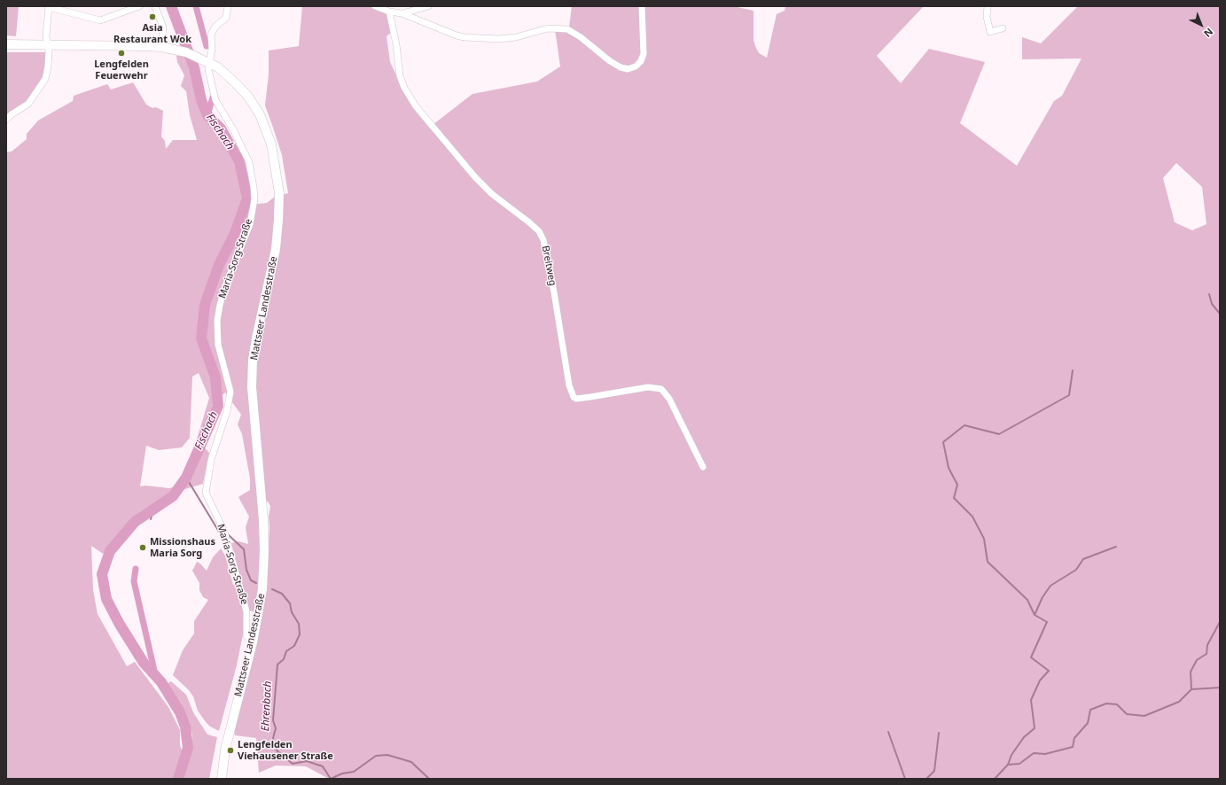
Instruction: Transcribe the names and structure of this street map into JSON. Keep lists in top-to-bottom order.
{
  "streets": {
    "main road": ["Mattseer Landesstraße"],
    "street": ["Maria-Sorg-Straße", "Breitweg"]
  },
  "crossings": [
    ["Maria-Sorg-Straße", "Mattseer Landesstraße"]
  ],
  "water": ["Fischach", "Ehrenbach"],
  "places": [
    "Asia Restaurant Wok",
    "Lengfelden Feuerwehr",
    "Missionshaus Maria Sorg",
    "Lengfelden Viehausener Straße"
  ],
  "north": "bottom right"
}
